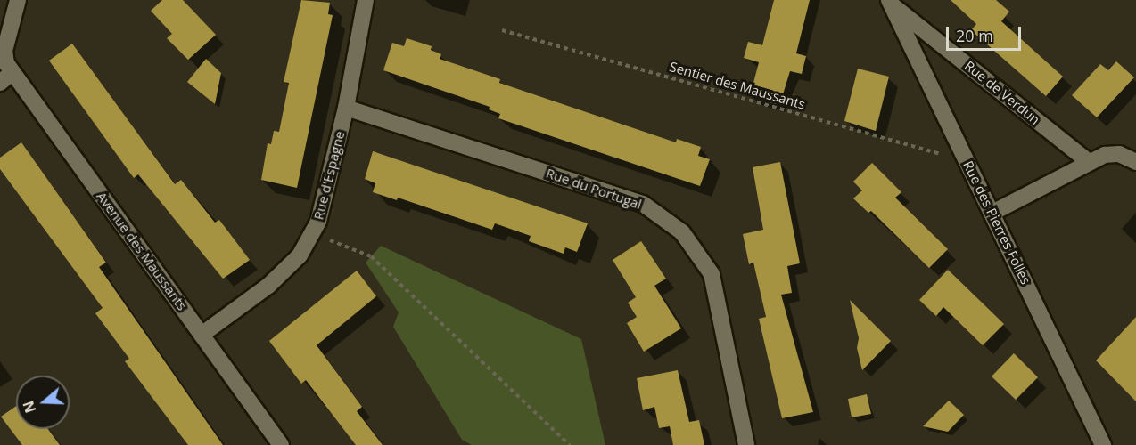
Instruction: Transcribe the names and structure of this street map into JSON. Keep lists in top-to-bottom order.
{
  "streets": {
    "street": [
      "Rue de Verdun",
      "Rue d'Espagne",
      "Rue du Portugal",
      "Rue des Pierres Folles",
      "Avenue des Maussants"
    ],
    "path": ["Sentier des Maussants"]
  },
  "crossings": [
    ["Sentier des Maussants", "Rue des Pierres Folles"],
    ["Rue de Verdun", "Rue des Pierres Folles"],
    ["Rue d'Espagne", "Rue du Portugal"],
    ["Rue d'Espagne", "Avenue des Maussants"]
  ],
  "scale_bar": "20 m",
  "north": "left"
}
